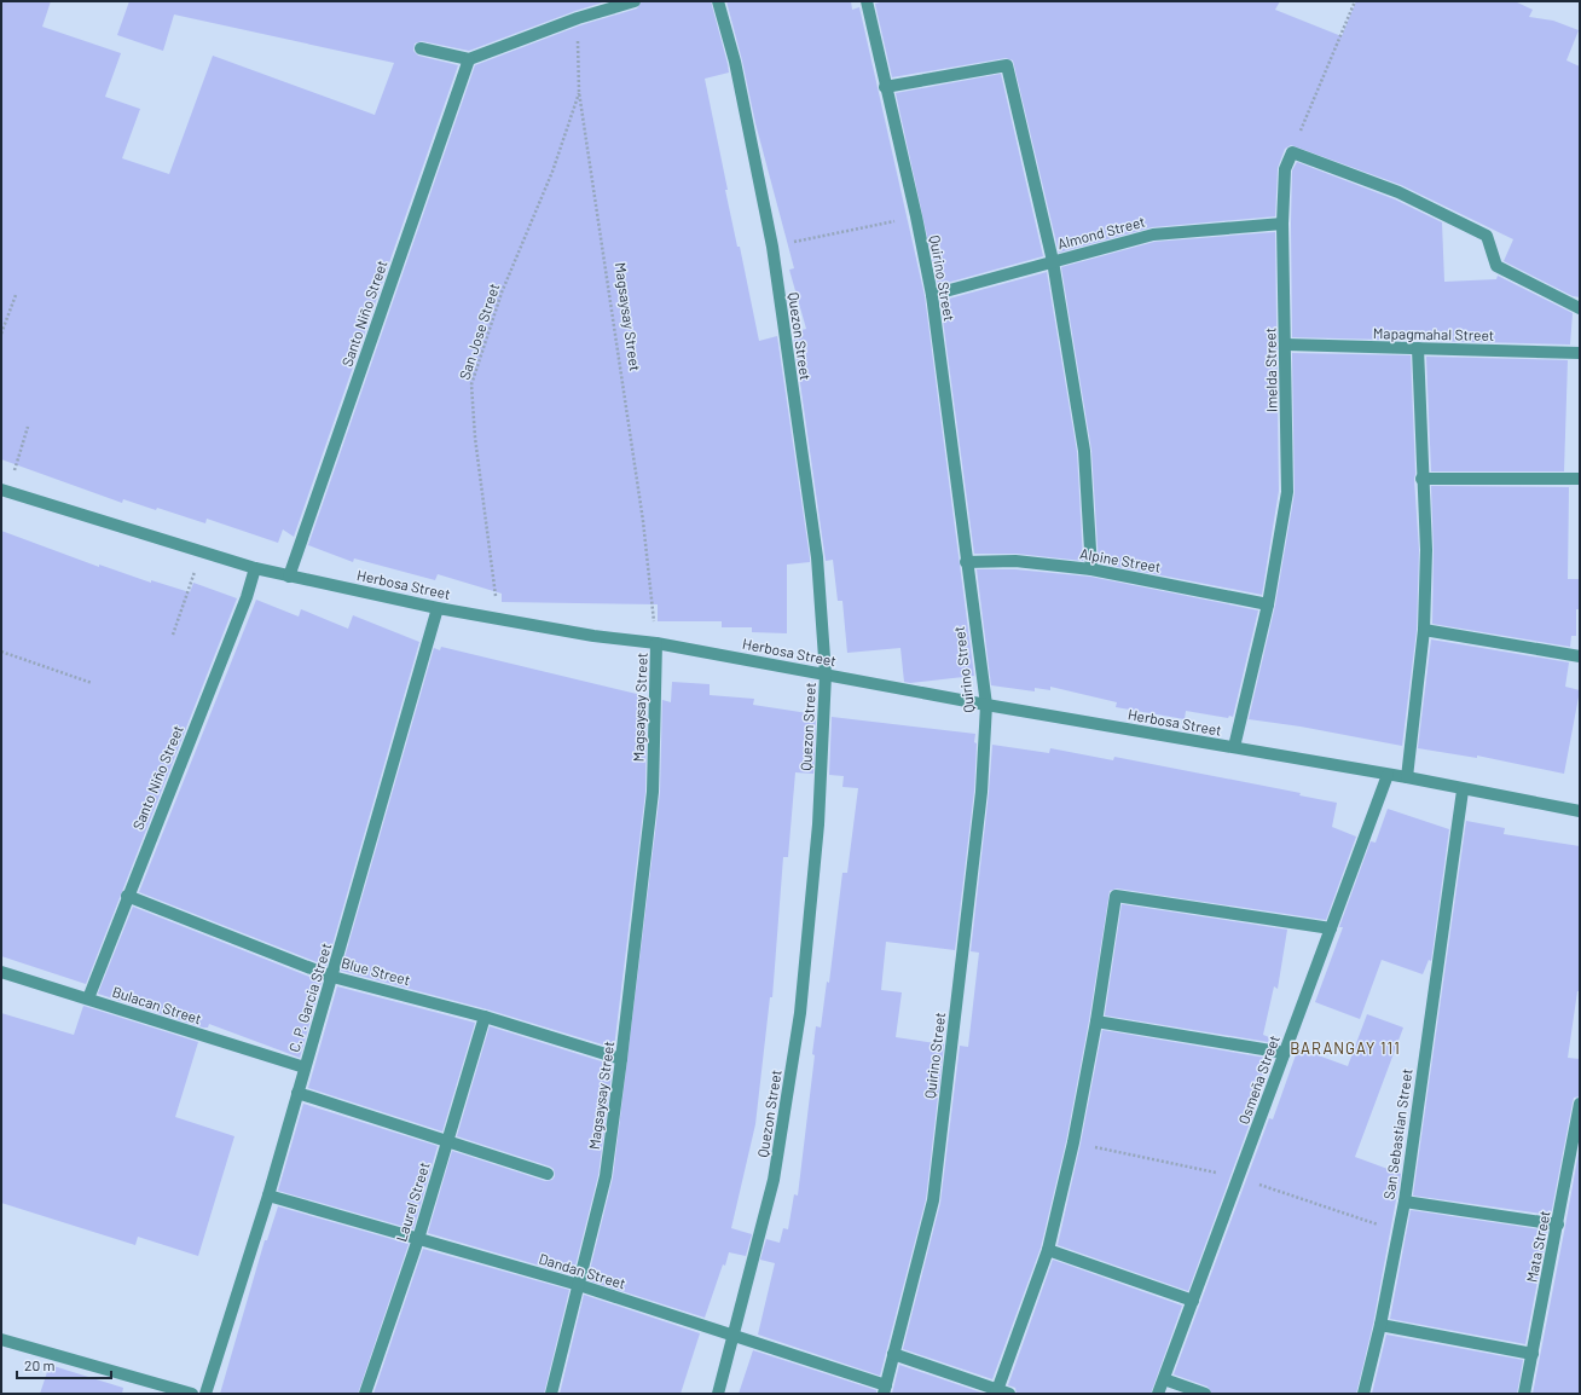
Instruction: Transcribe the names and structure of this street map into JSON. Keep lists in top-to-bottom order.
{
  "streets": {
    "street": [
      "Almond Street",
      "Quirino Street",
      "Santo Niño Street",
      "Magsaysay Street",
      "Mapagmahal Street",
      "Quezon Street",
      "Imelda Street",
      "Alpine Street",
      "Herbosa Street",
      "Blue Street",
      "C. P. Garcia Street",
      "Bulacan Street",
      "Osmeña Street",
      "San Sebastian Street",
      "Laurel Street",
      "Mata Street",
      "Dandan Street"
    ],
    "path": ["San Jose Street"]
  },
  "crossings": [
    ["Almond Street", "Quirino Street"],
    ["Almond Street", "Imelda Street"],
    ["Quirino Street", "Alpine Street"],
    ["Quirino Street", "Herbosa Street"],
    ["Quirino Street", "Dandan Street"],
    ["Santo Niño Street", "Herbosa Street"],
    ["Santo Niño Street", "Blue Street"],
    ["Santo Niño Street", "Bulacan Street"],
    ["Magsaysay Street", "San Jose Street"],
    ["Magsaysay Street", "Herbosa Street"],
    ["Magsaysay Street", "Blue Street"],
    ["Magsaysay Street", "Dandan Street"],
    ["San Jose Street", "Herbosa Street"],
    ["Mapagmahal Street", "Imelda Street"],
    ["Quezon Street", "Herbosa Street"],
    ["Quezon Street", "Dandan Street"],
    ["Imelda Street", "Alpine Street"],
    ["Imelda Street", "Herbosa Street"],
    ["Herbosa Street", "C. P. Garcia Street"],
    ["Herbosa Street", "Osmeña Street"],
    ["Herbosa Street", "San Sebastian Street"],
    ["Blue Street", "C. P. Garcia Street"],
    ["Blue Street", "Laurel Street"],
    ["C. P. Garcia Street", "Bulacan Street"],
    ["C. P. Garcia Street", "Dandan Street"],
    ["Laurel Street", "Dandan Street"]
  ],
  "districts": ["BARANGAY 111"],
  "scale_bar": "20 m"
}
